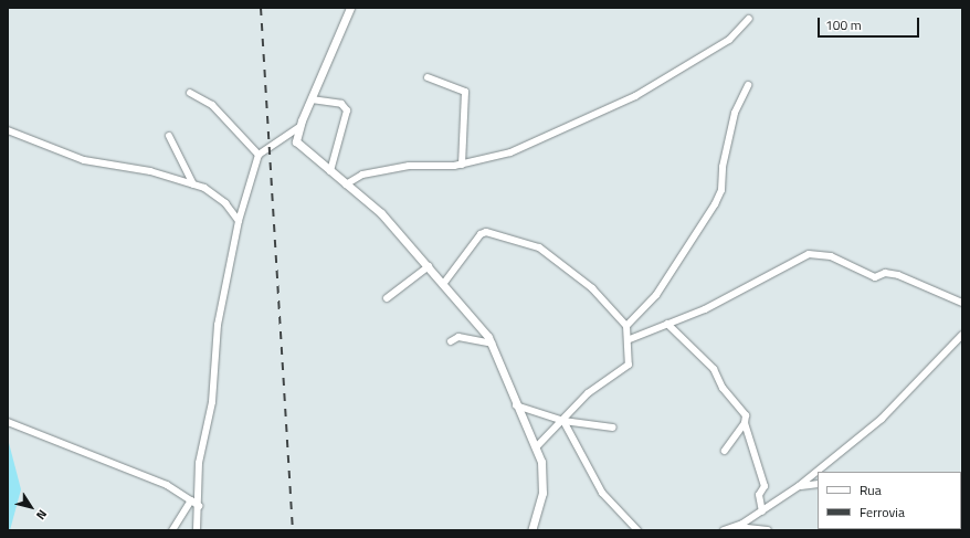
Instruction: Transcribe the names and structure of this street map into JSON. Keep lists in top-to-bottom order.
{
  "legend": ["Rua", "Ferrovia"],
  "scale_bar": "100 m",
  "north": "bottom right"
}
